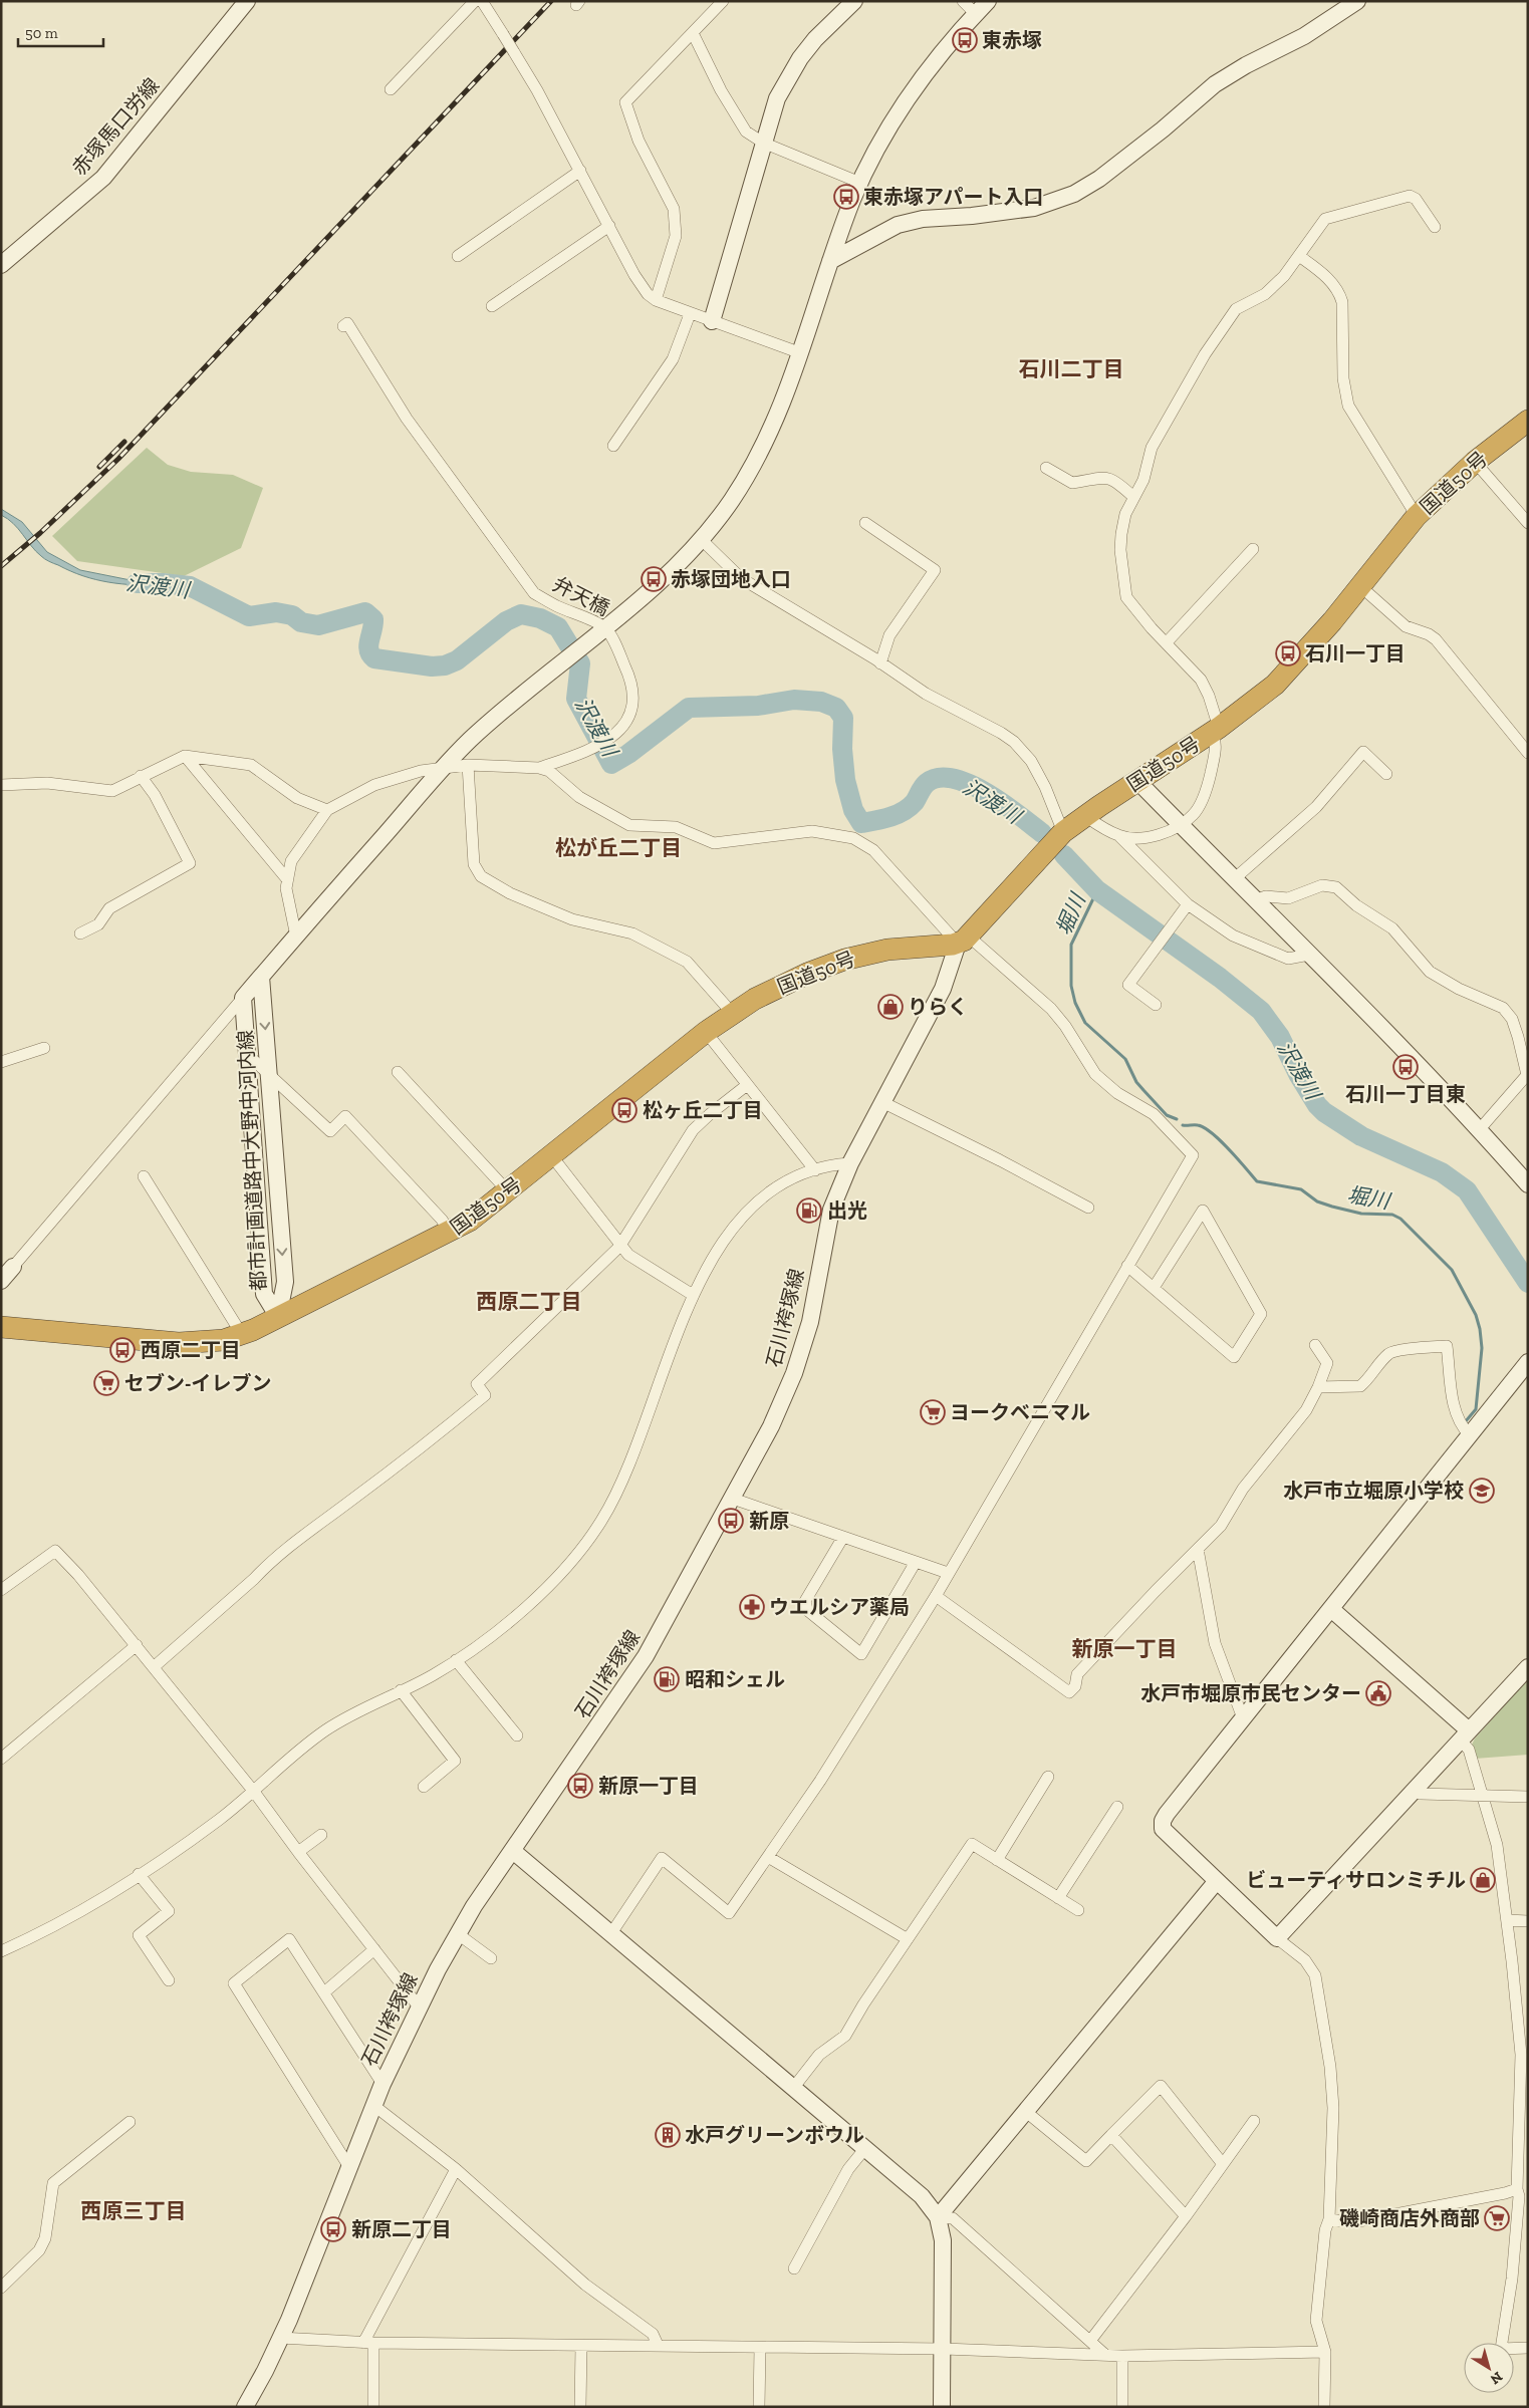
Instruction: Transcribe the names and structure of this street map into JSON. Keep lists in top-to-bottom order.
{
  "streets": {
    "highway": ["国道50号"],
    "street": [
      "赤塚馬口労線",
      "弁天橋",
      "都市計画道路中大野中河内線",
      "石川袴塚線"
    ]
  },
  "crossings": [
    ["国道50号", "都市計画道路中大野中河内線"],
    ["国道50号", "石川袴塚線"]
  ],
  "districts": [
    "石川二丁目",
    "松が丘二丁目",
    "西原二丁目",
    "新原一丁目",
    "西原三丁目"
  ],
  "water": ["沢渡川", "堀川"],
  "places": {
    "bus stop": [
      "東赤塚",
      "東赤塚アパート入口",
      "赤塚団地入口",
      "石川一丁目",
      "石川一丁目東",
      "松ヶ丘二丁目",
      "西原二丁目",
      "新原",
      "新原一丁目",
      "新原二丁目"
    ],
    "shop": ["りらく", "ビューティサロンミチル"],
    "fuel station": ["出光", "昭和シェル"],
    "supermarket": ["セブン-イレブン", "ヨークベニマル", "磯崎商店外商部"],
    "school or university": ["水戸市立堀原小学校"],
    "pharmacy": ["ウエルシア薬局"],
    "public building": ["水戸市堀原市民センター"],
    "building": ["水戸グリーンボウル"]
  },
  "scale_bar": "50 m",
  "north": "bottom right"
}
